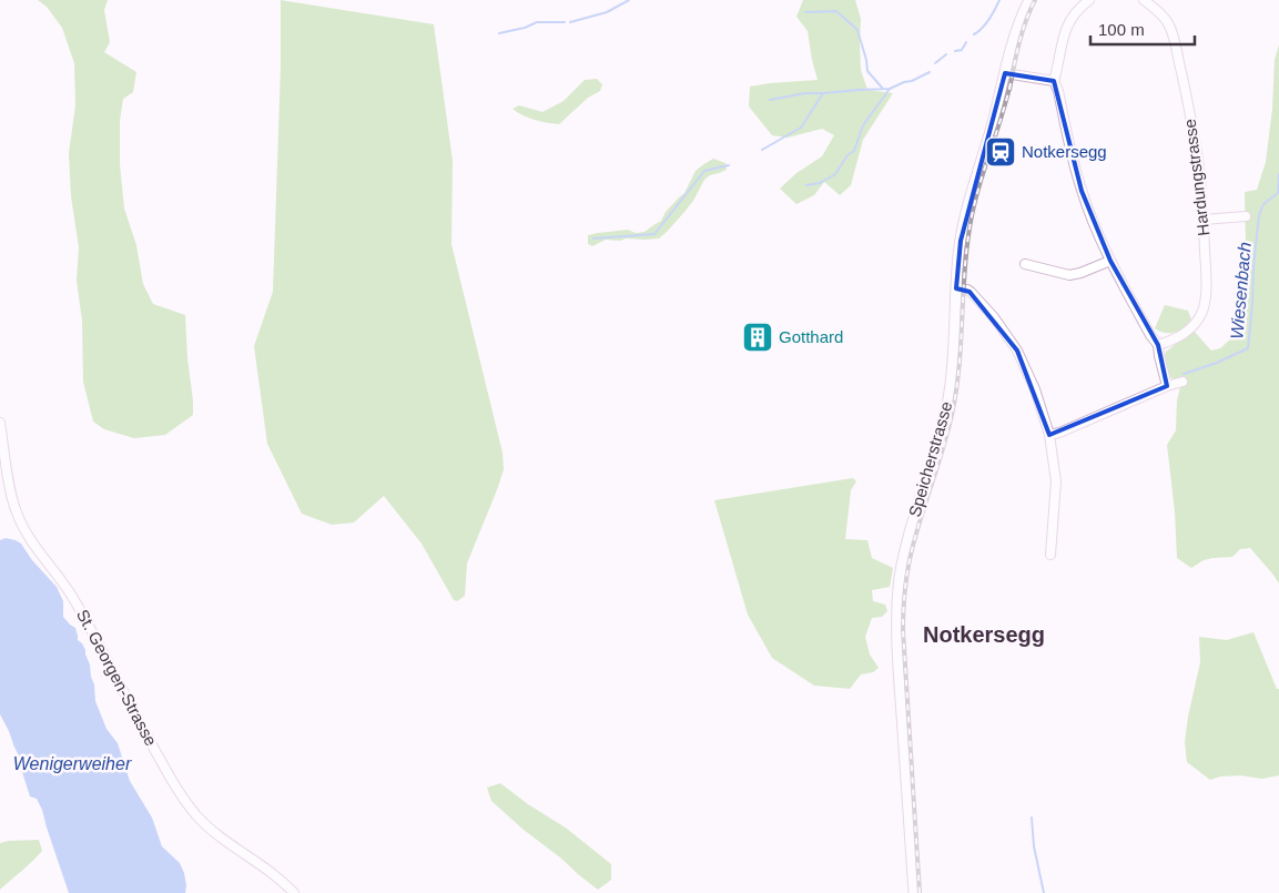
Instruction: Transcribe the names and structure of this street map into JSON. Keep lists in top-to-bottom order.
{
  "streets": {
    "main road": ["Speicherstrasse"],
    "street": ["Hardungstrasse", "St. Georgen-Strasse"]
  },
  "districts": ["Notkersegg"],
  "water": ["Wiesenbach", "Wenigerweiher"],
  "places": {
    "station": ["Notkersegg"],
    "building": ["Gotthard"]
  },
  "scale_bar": "100 m"
}
